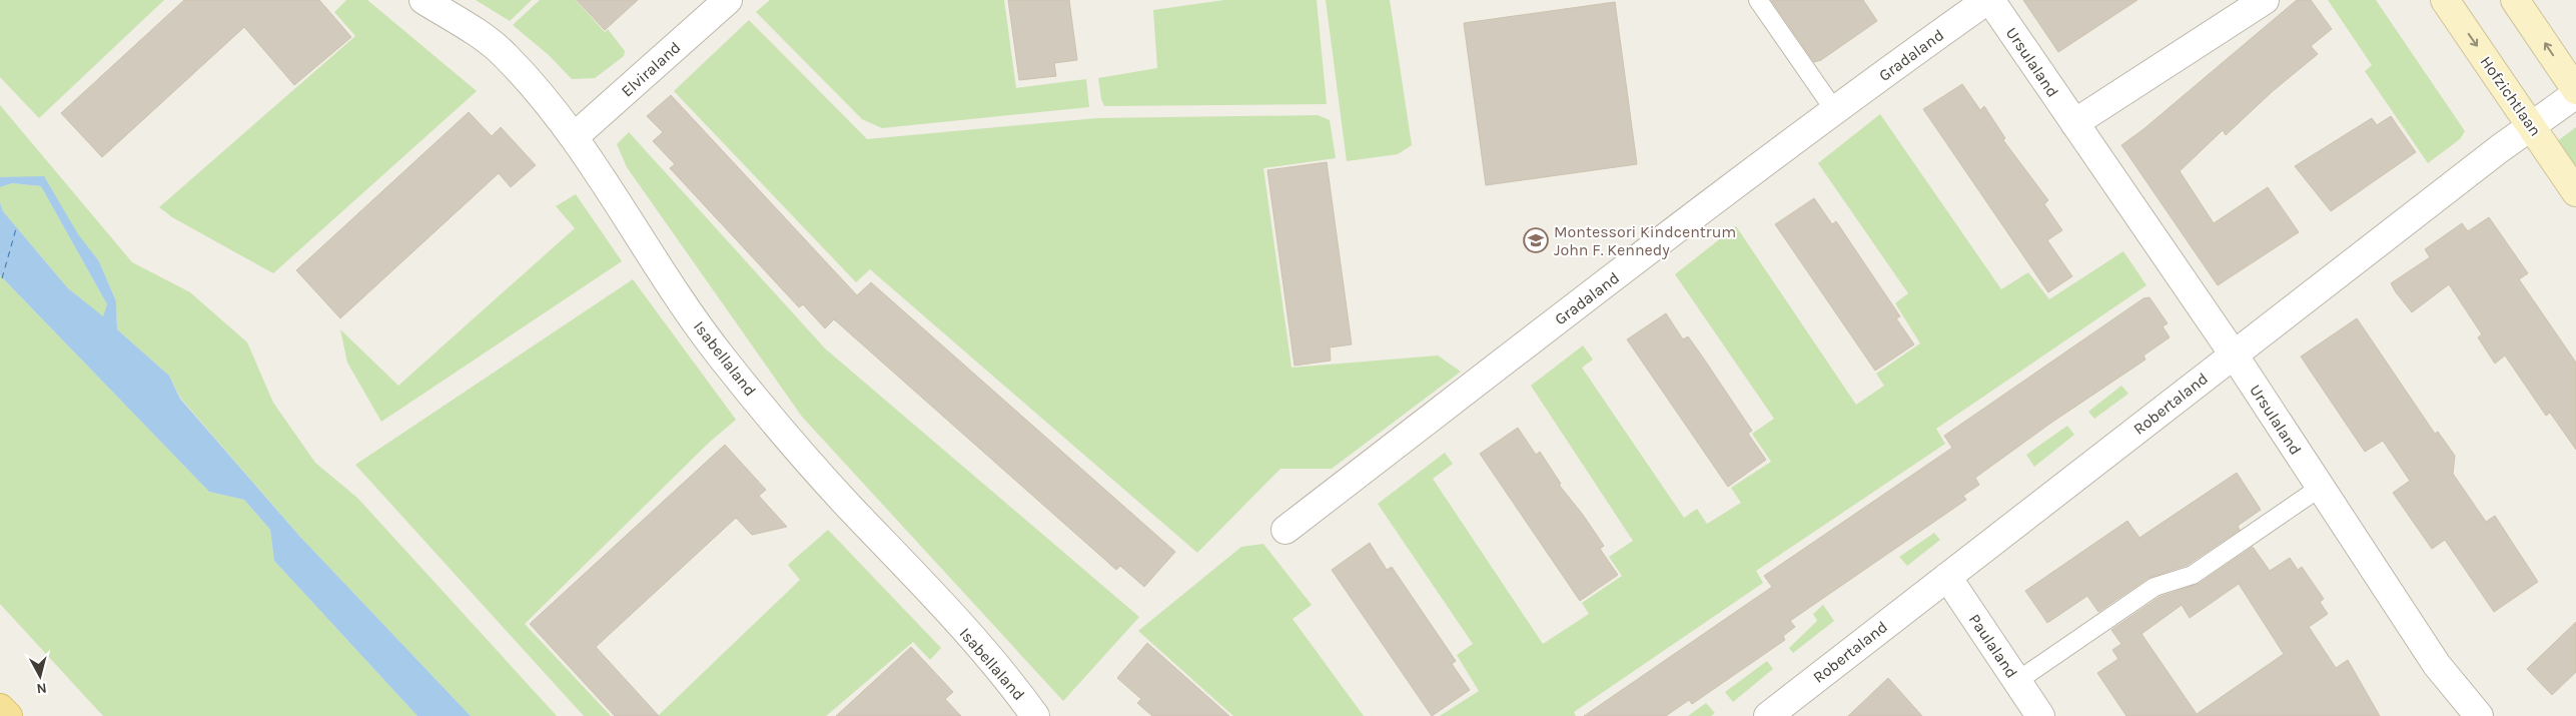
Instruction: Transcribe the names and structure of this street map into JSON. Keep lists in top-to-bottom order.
{
  "streets": {
    "main road": ["Hofzichtlaan"],
    "street": [
      "Gradaland",
      "Ursulaland",
      "Elviraland",
      "Isabellaland",
      "Robertaland",
      "Paulaland"
    ]
  },
  "crossings": [
    ["Gradaland", "Ursulaland"],
    ["Ursulaland", "Robertaland"],
    ["Elviraland", "Isabellaland"],
    ["Hofzichtlaan", "Robertaland"],
    ["Robertaland", "Paulaland"]
  ],
  "places": {
    "school or university": ["Montessori Kindcentrum John F. Kennedy"]
  },
  "north": "bottom"
}
